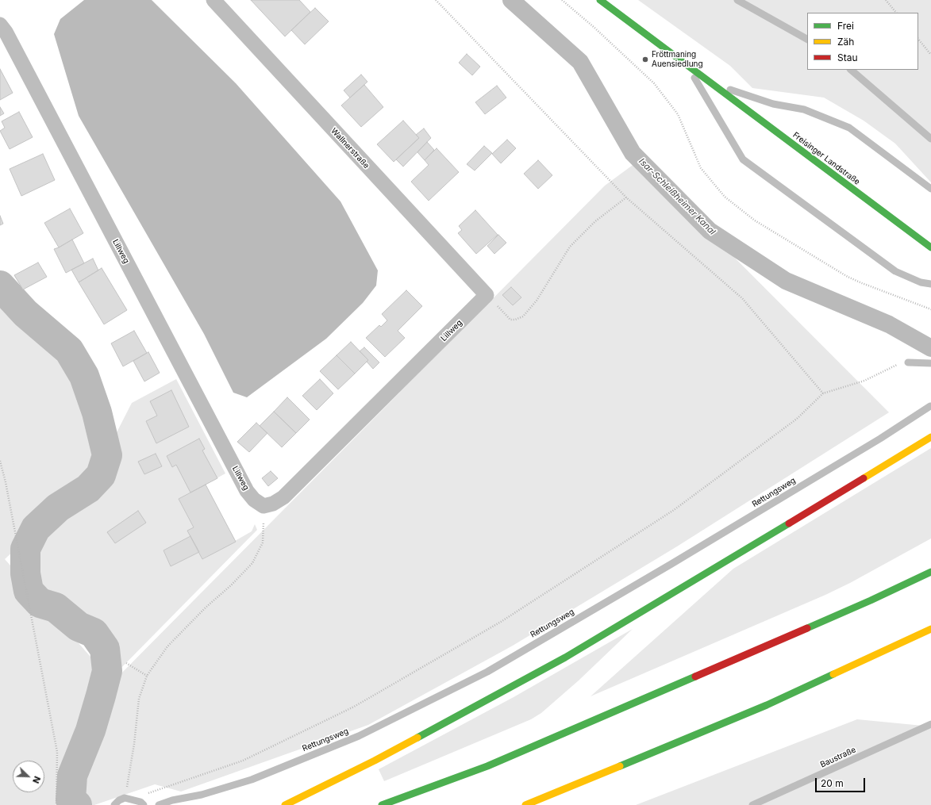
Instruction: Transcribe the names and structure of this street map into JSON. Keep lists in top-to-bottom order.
{
  "streets": {
    "main road": ["Freisinger Landstraße"],
    "street": ["Wallnerstraße", "Lillweg"],
    "lane": ["Rettungsweg", "Baustraße"]
  },
  "crossings": [
    ["Wallnerstraße", "Lillweg"]
  ],
  "water": ["Isar-Schleißheimer Kanal"],
  "places": ["Fröttmaning Auensiedlung"],
  "legend": ["Frei", "Zäh", "Stau"],
  "scale_bar": "20 m",
  "north": "bottom right"
}
